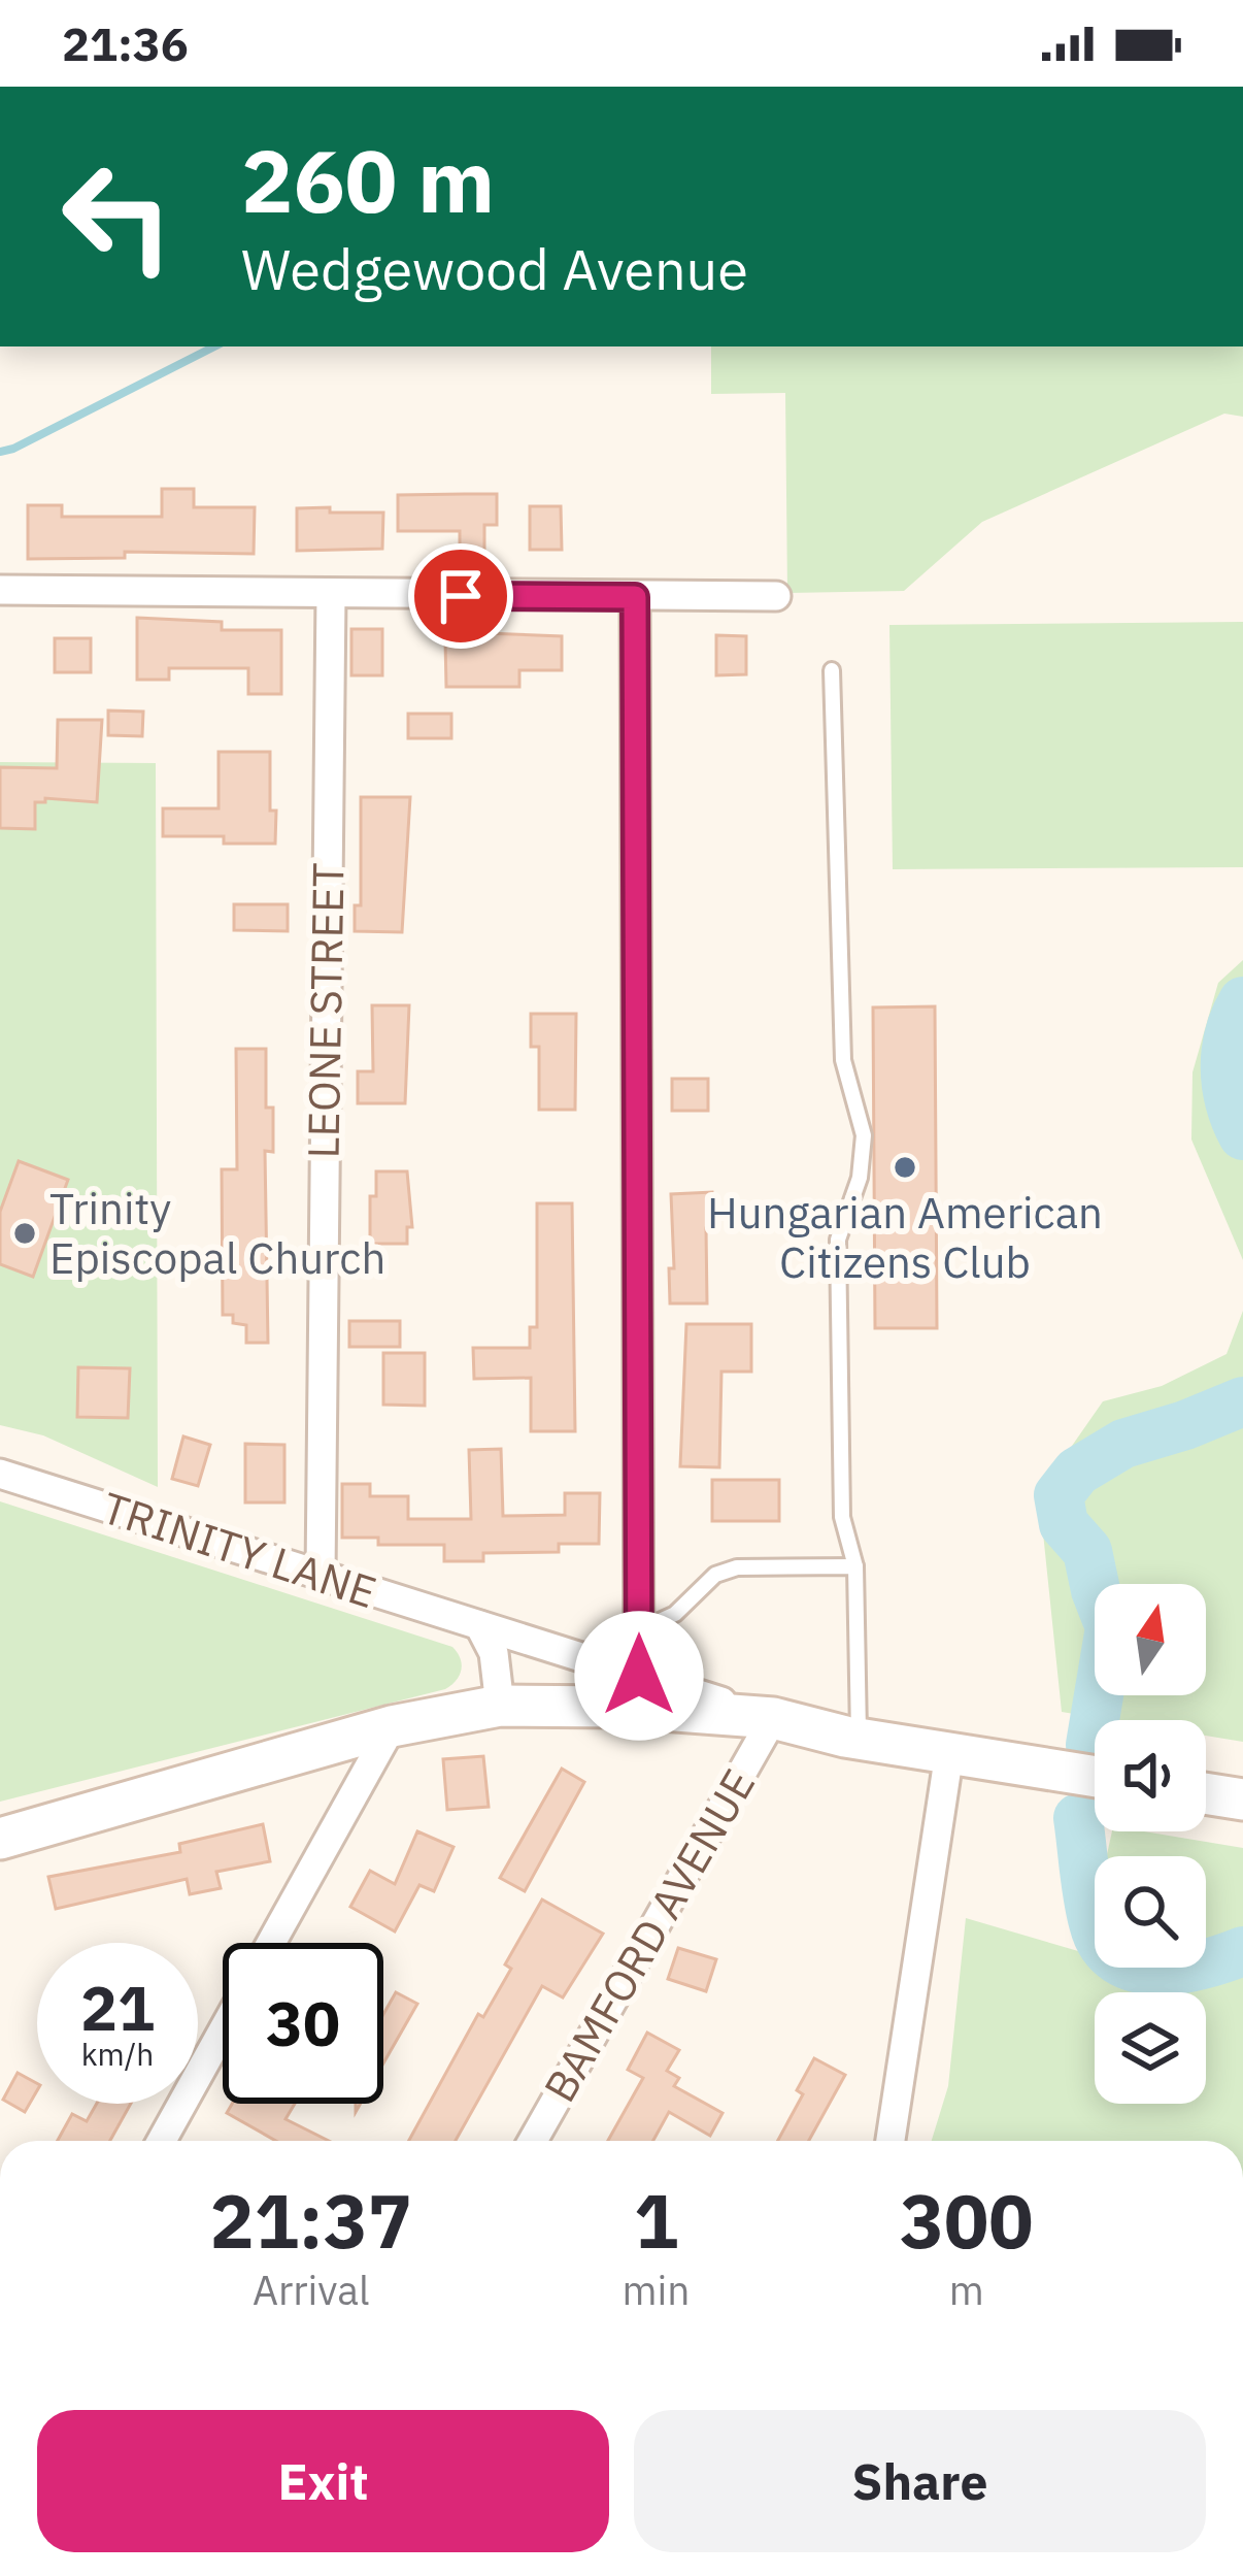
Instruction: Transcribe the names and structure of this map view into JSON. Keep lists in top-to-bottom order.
{
  "streets": {
    "street": ["LEONE STREET", "TRINITY LANE", "BAMFORD AVENUE"]
  },
  "crossings": [
    ["LEONE STREET", "TRINITY LANE"],
    ["TRINITY LANE", "BAMFORD AVENUE"]
  ],
  "places": ["Hungarian American Citizens Club", "Trinity Episcopal Church"],
  "north": "top",
  "page": {
    "status": "21:36",
    "turn": ["260 m", "Wedgewood Avenue"],
    "speed": "21 km/h",
    "limit": "30",
    "eta": [
      "21:37",
      "Arrival",
      "1",
      "min",
      "300",
      "m"
    ],
    "buttons": ["Exit", "Share"]
  }
}
